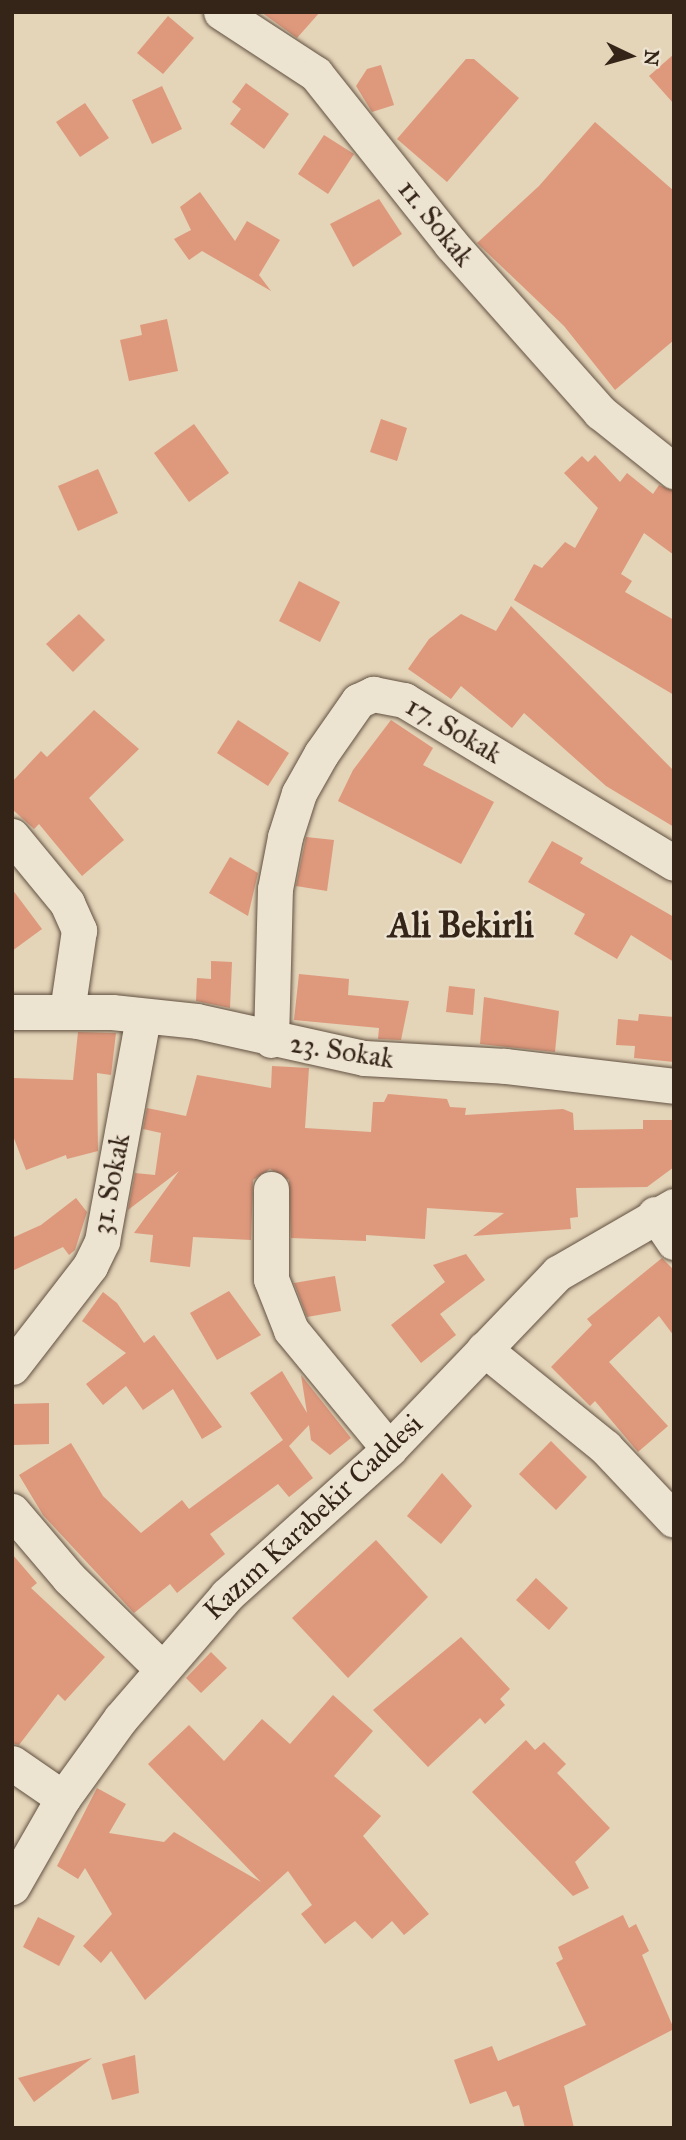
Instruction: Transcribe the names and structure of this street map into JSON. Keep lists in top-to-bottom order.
{
  "streets": {
    "street": [
      "11. Sokak",
      "17. Sokak",
      "23. Sokak",
      "31. Sokak",
      "Kazım Karabekir Caddesi"
    ]
  },
  "crossings": [
    ["17. Sokak", "23. Sokak"],
    ["23. Sokak", "31. Sokak"]
  ],
  "districts": ["Ali Bekirli"],
  "north": "right"
}
